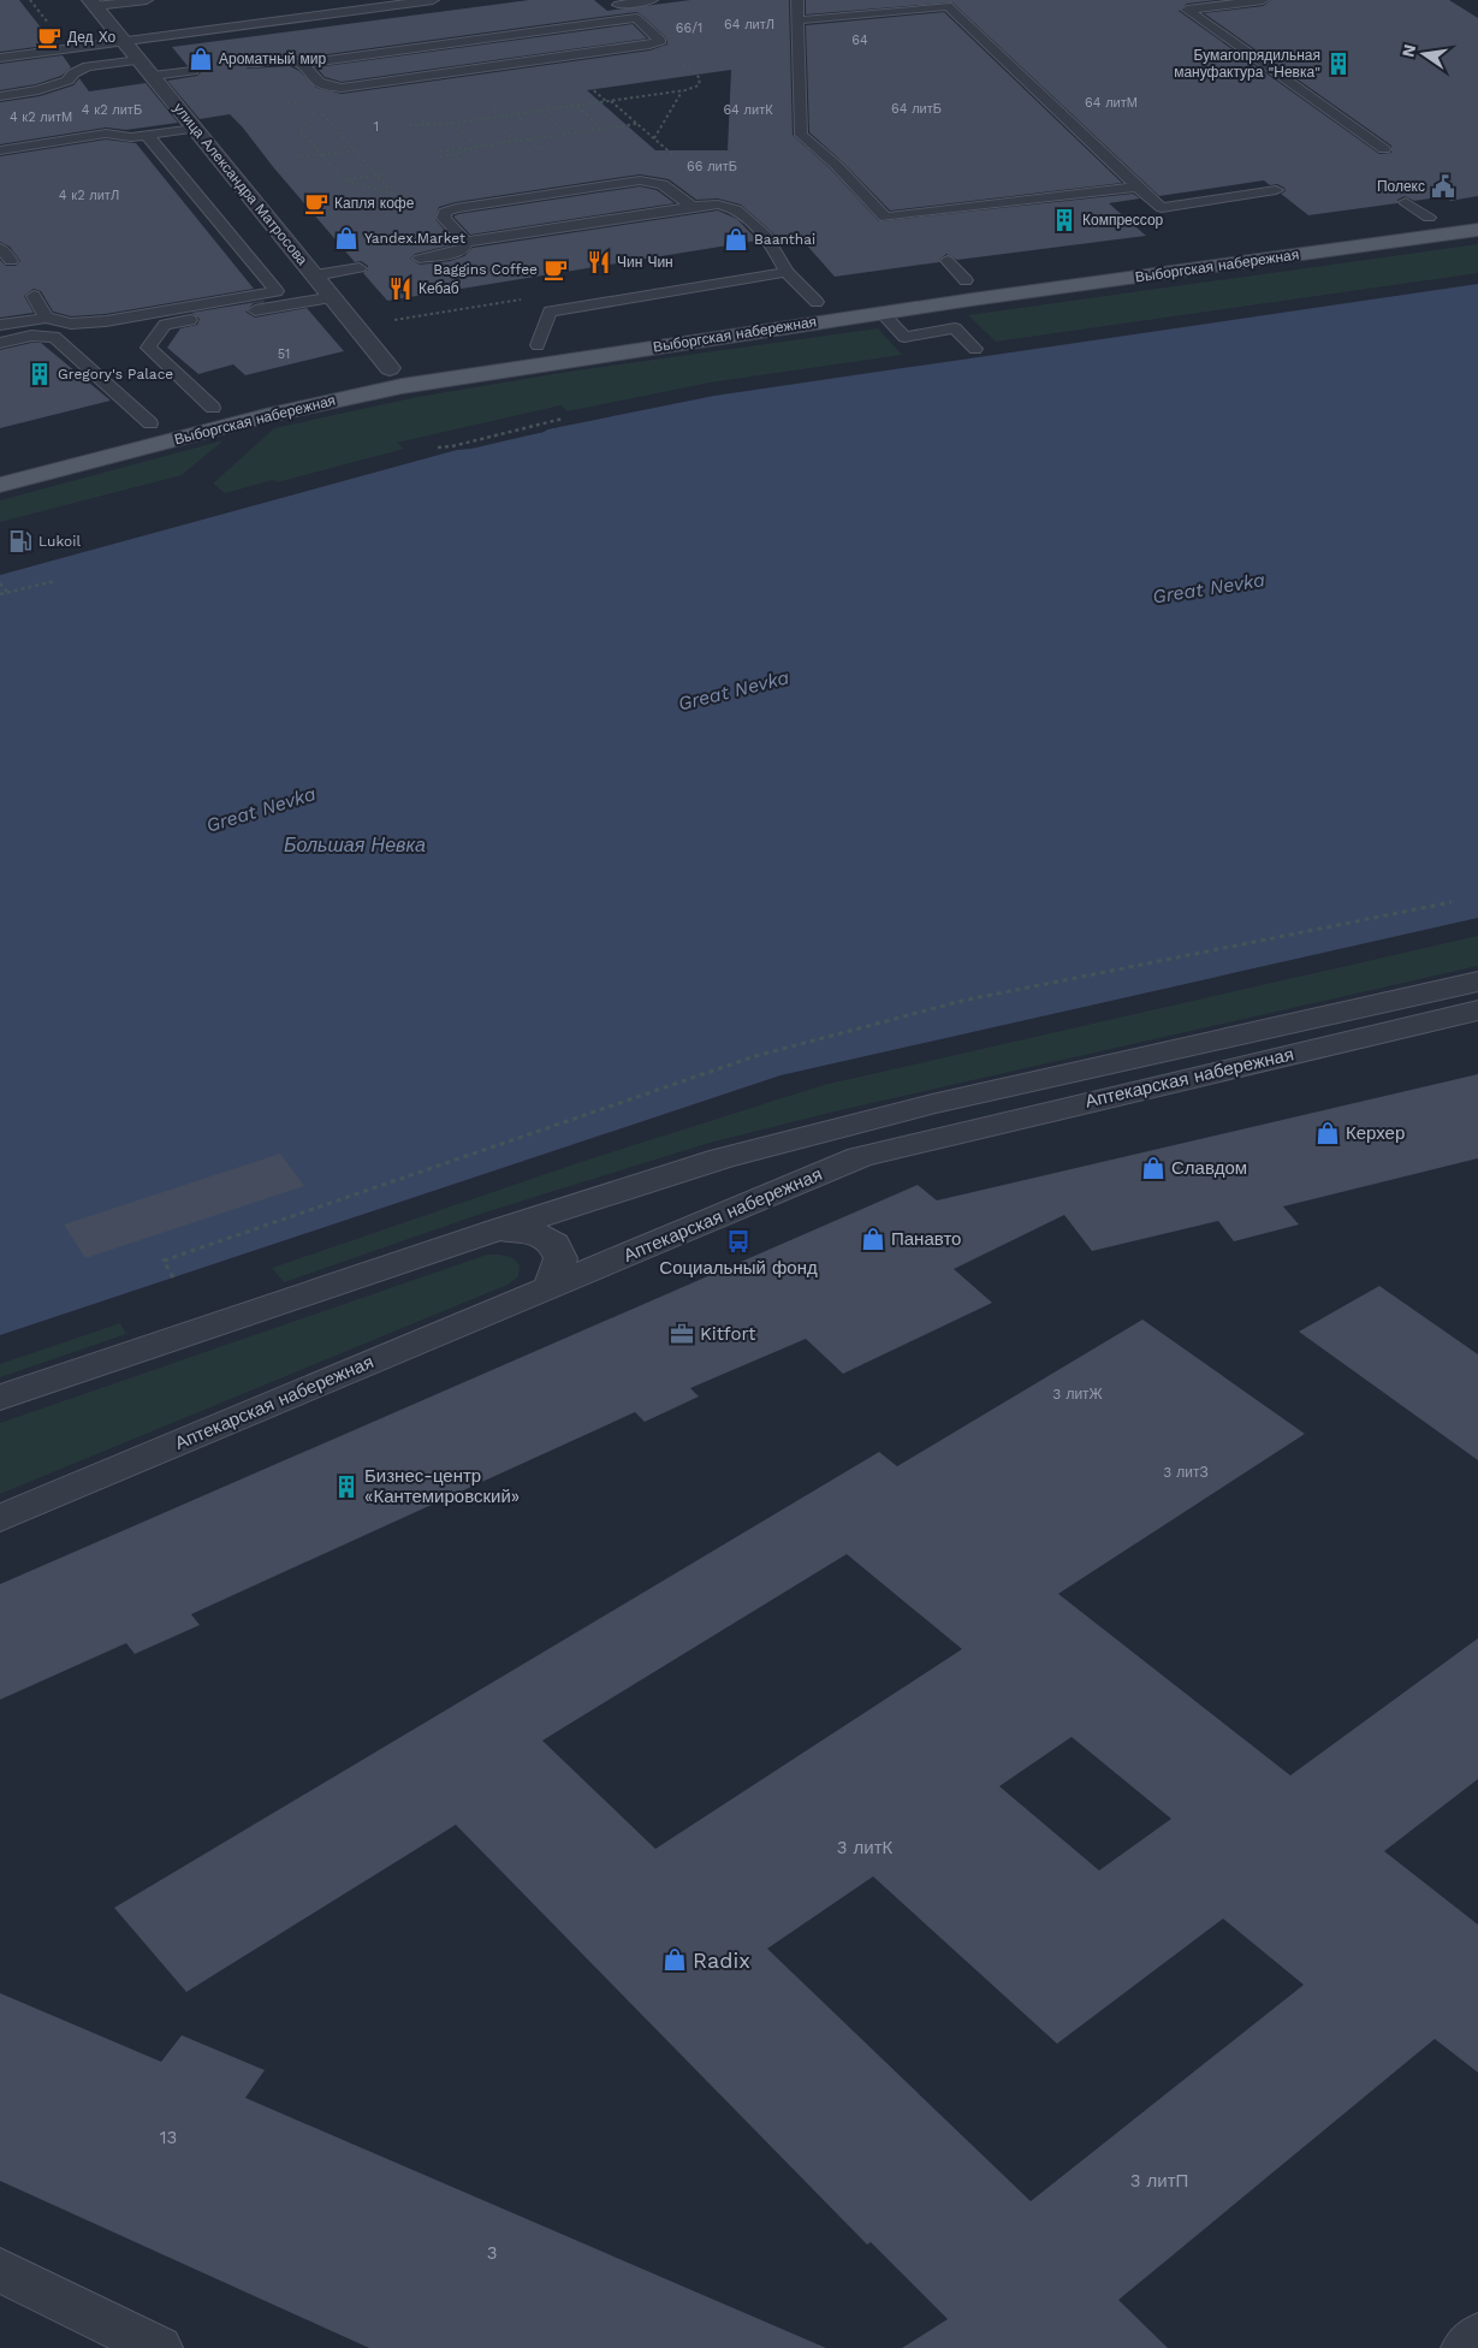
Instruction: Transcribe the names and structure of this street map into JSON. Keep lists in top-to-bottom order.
{
  "streets": {
    "main road": ["Выборгская набережная"],
    "street": ["улица Александра Матросова", "Аптекарская набережная"]
  },
  "crossings": [
    ["улица Александра Матросова", "Выборгская набережная"]
  ],
  "water": ["Great Nevka", "Большая Невка"],
  "places": {
    "cafe": ["Дед Хо", "Капля кофе", "Baggins Coffee"],
    "shop": [
      "Ароматный мир",
      "Yandex.Market",
      "Baanthai",
      "Керхер",
      "Славдом",
      "Панавто",
      "Radix"
    ],
    "building": [
      "Бумагопрядильная мануфактура \"Невка\"",
      "Компрессор",
      "Gregory's Palace",
      "Бизнес-центр «Кантемировский»"
    ],
    "public building": ["Полекс"],
    "restaurant": ["Чин Чин", "Кебаб"],
    "fuel station": ["Lukoil"],
    "bus stop": ["Социальный фонд"],
    "office": ["Kitfort"]
  },
  "house_numbers": [
    "64 литЛ",
    "66/1",
    "64",
    "64 литМ",
    "64 литБ",
    "4 к2 литБ",
    "64 литК",
    "4 к2 литМ",
    "1",
    "66 литБ",
    "4 к2 литЛ",
    "51",
    "3 литЖ",
    "3 литЗ",
    "3 литК",
    "13",
    "3 литП",
    "3"
  ],
  "north": "left"
}
